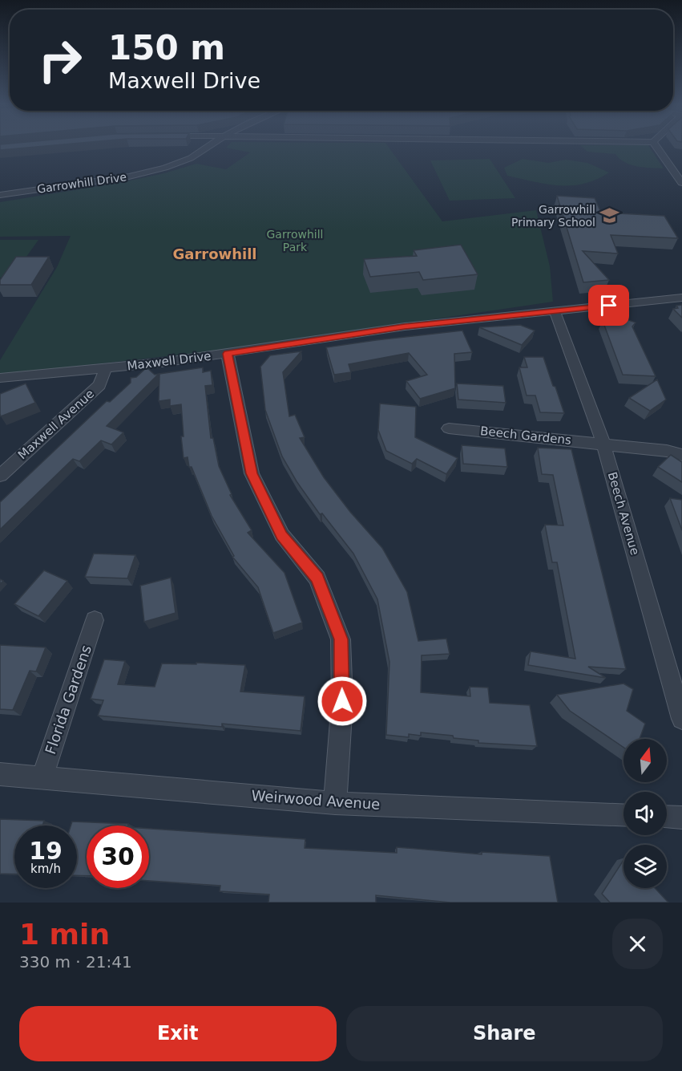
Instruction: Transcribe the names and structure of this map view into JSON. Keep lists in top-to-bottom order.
{
  "streets": {
    "street": [
      "Garrowhill Drive",
      "Maxwell Drive",
      "Maxwell Avenue",
      "Beech Gardens",
      "Beech Avenue",
      "Florida Gardens",
      "Weirwood Avenue"
    ]
  },
  "crossings": [
    ["Maxwell Drive", "Maxwell Avenue"],
    ["Maxwell Drive", "Beech Avenue"],
    ["Beech Gardens", "Beech Avenue"],
    ["Florida Gardens", "Weirwood Avenue"]
  ],
  "districts": ["Garrowhill"],
  "parks": ["Garrowhill Park"],
  "places": {
    "school or university": ["Garrowhill Primary School"]
  },
  "north": "top",
  "page": {
    "turn": ["150 m", "Maxwell Drive"],
    "speed": "19 km/h",
    "limit": "30",
    "heading": ["1 min", "330 m · 21:41"],
    "buttons": ["Exit", "Share"]
  }
}
